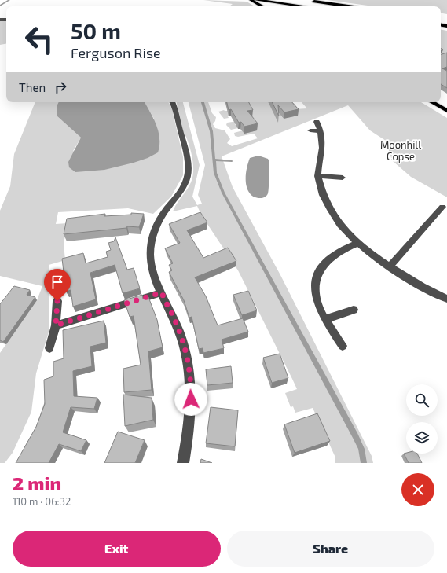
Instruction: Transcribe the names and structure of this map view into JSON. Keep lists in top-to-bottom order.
{
  "parks": ["Moonhill Copse"],
  "page": {
    "turn": ["50 m", "Ferguson Rise"],
    "then": "Then",
    "heading": ["2 min", "110 m · 06:32"],
    "buttons": ["Exit", "Share"]
  }
}
